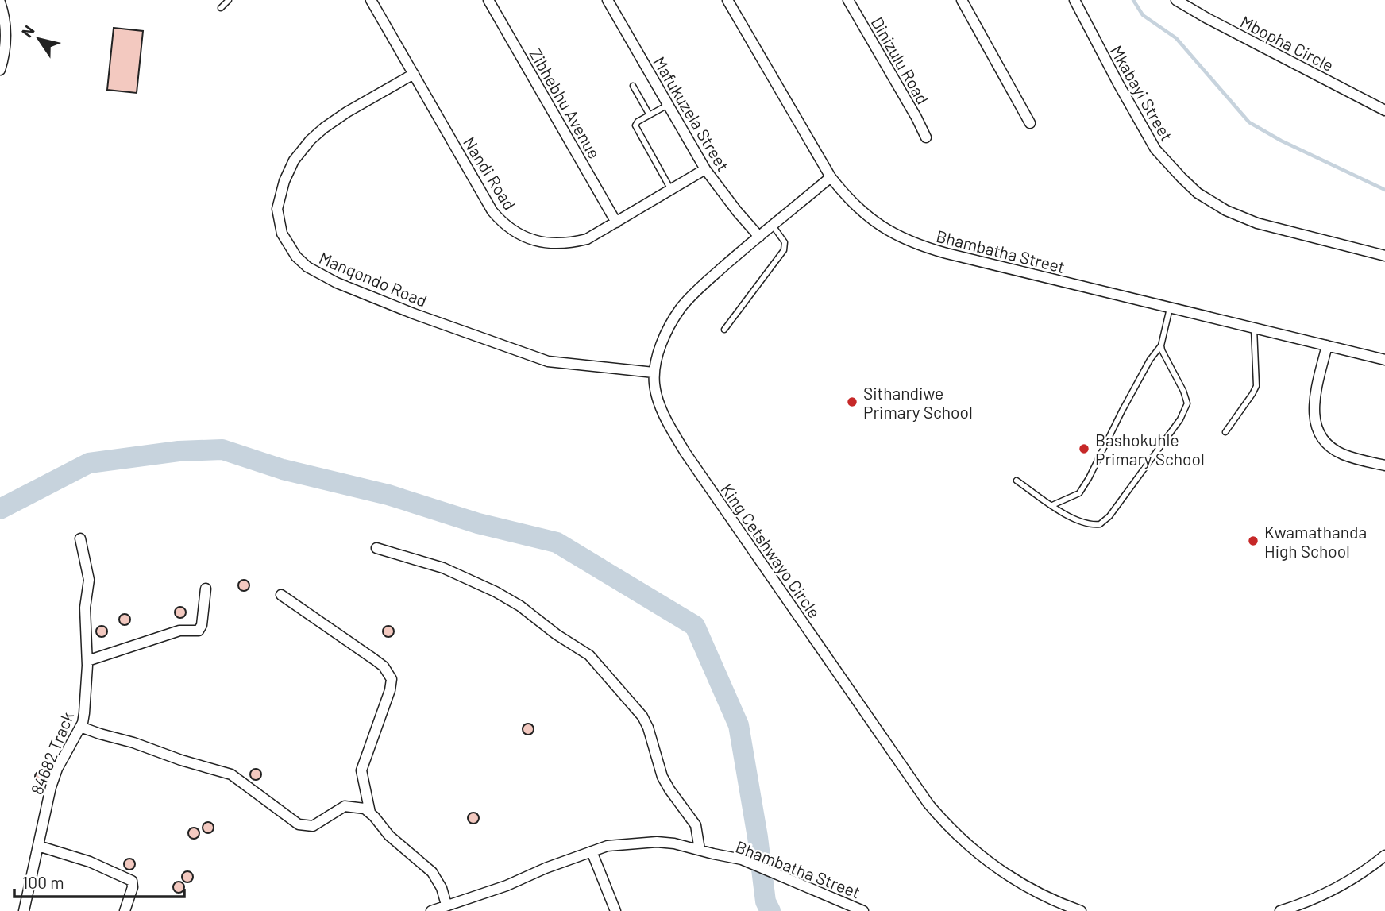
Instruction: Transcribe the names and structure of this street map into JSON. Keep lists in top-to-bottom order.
{
  "streets": {
    "street": [
      "Mbopha Circle",
      "Dinizulu Road",
      "Mkabayi Street",
      "Zibhebhu Avenue",
      "Mafukuzela Street",
      "Nandi Road",
      "Bhambatha Street",
      "Manqondo Road",
      "King Cetshwayo Circle",
      "84682 Track"
    ]
  },
  "crossings": [
    ["Zibhebhu Avenue", "Nandi Road"],
    ["Mafukuzela Street", "Nandi Road"],
    ["Mafukuzela Street", "King Cetshwayo Circle"],
    ["Nandi Road", "Manqondo Road"],
    ["Bhambatha Street", "King Cetshwayo Circle"],
    ["Manqondo Road", "King Cetshwayo Circle"]
  ],
  "places": ["Sithandiwe Primary School", "Bashokuhle Primary School", "Kwamathanda High School"],
  "scale_bar": "100 m",
  "north": "top left"
}
